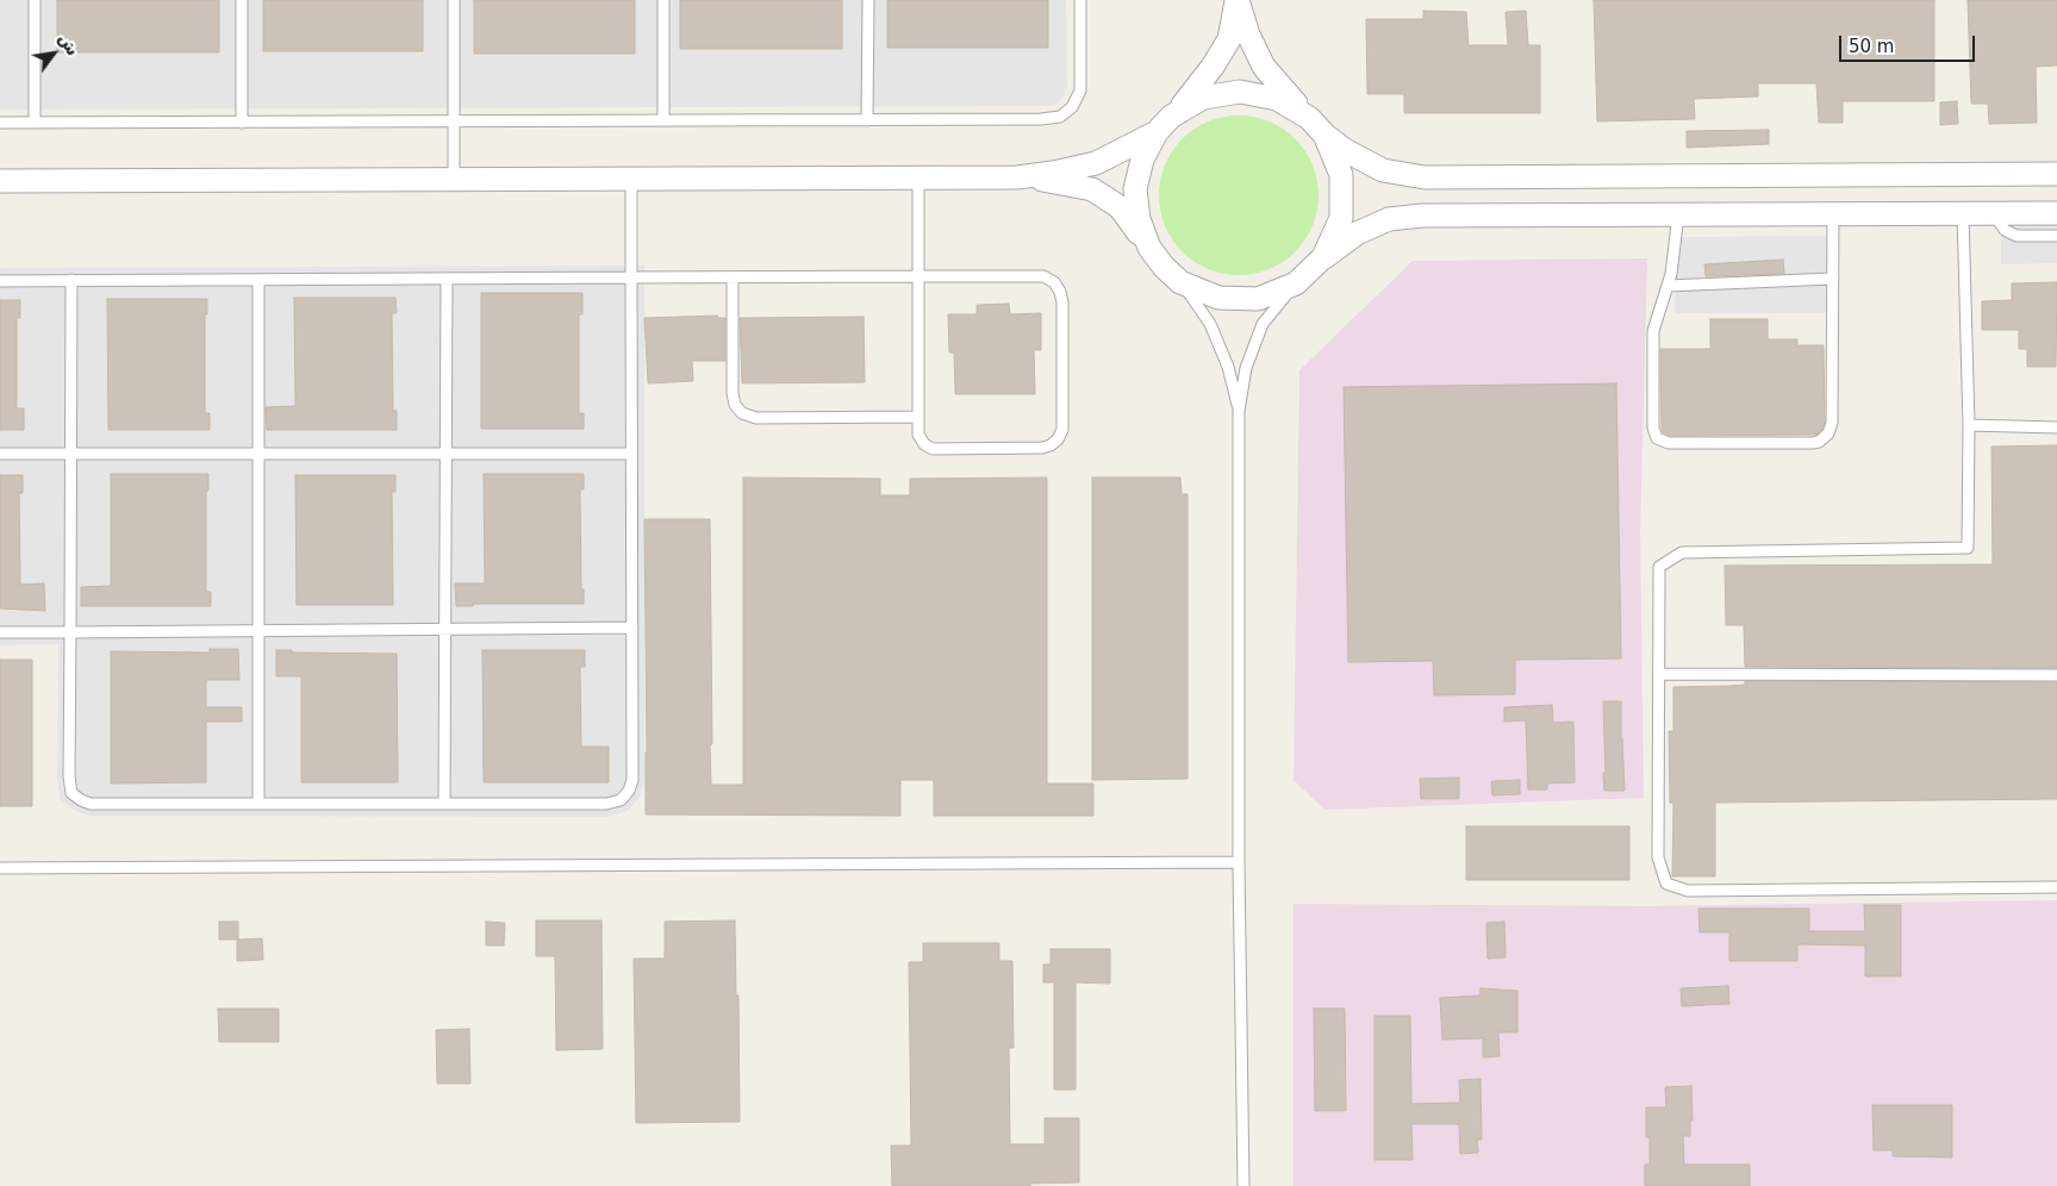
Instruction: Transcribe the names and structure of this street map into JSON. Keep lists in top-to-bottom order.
{
  "scale_bar": "50 m",
  "north": "top right"
}
